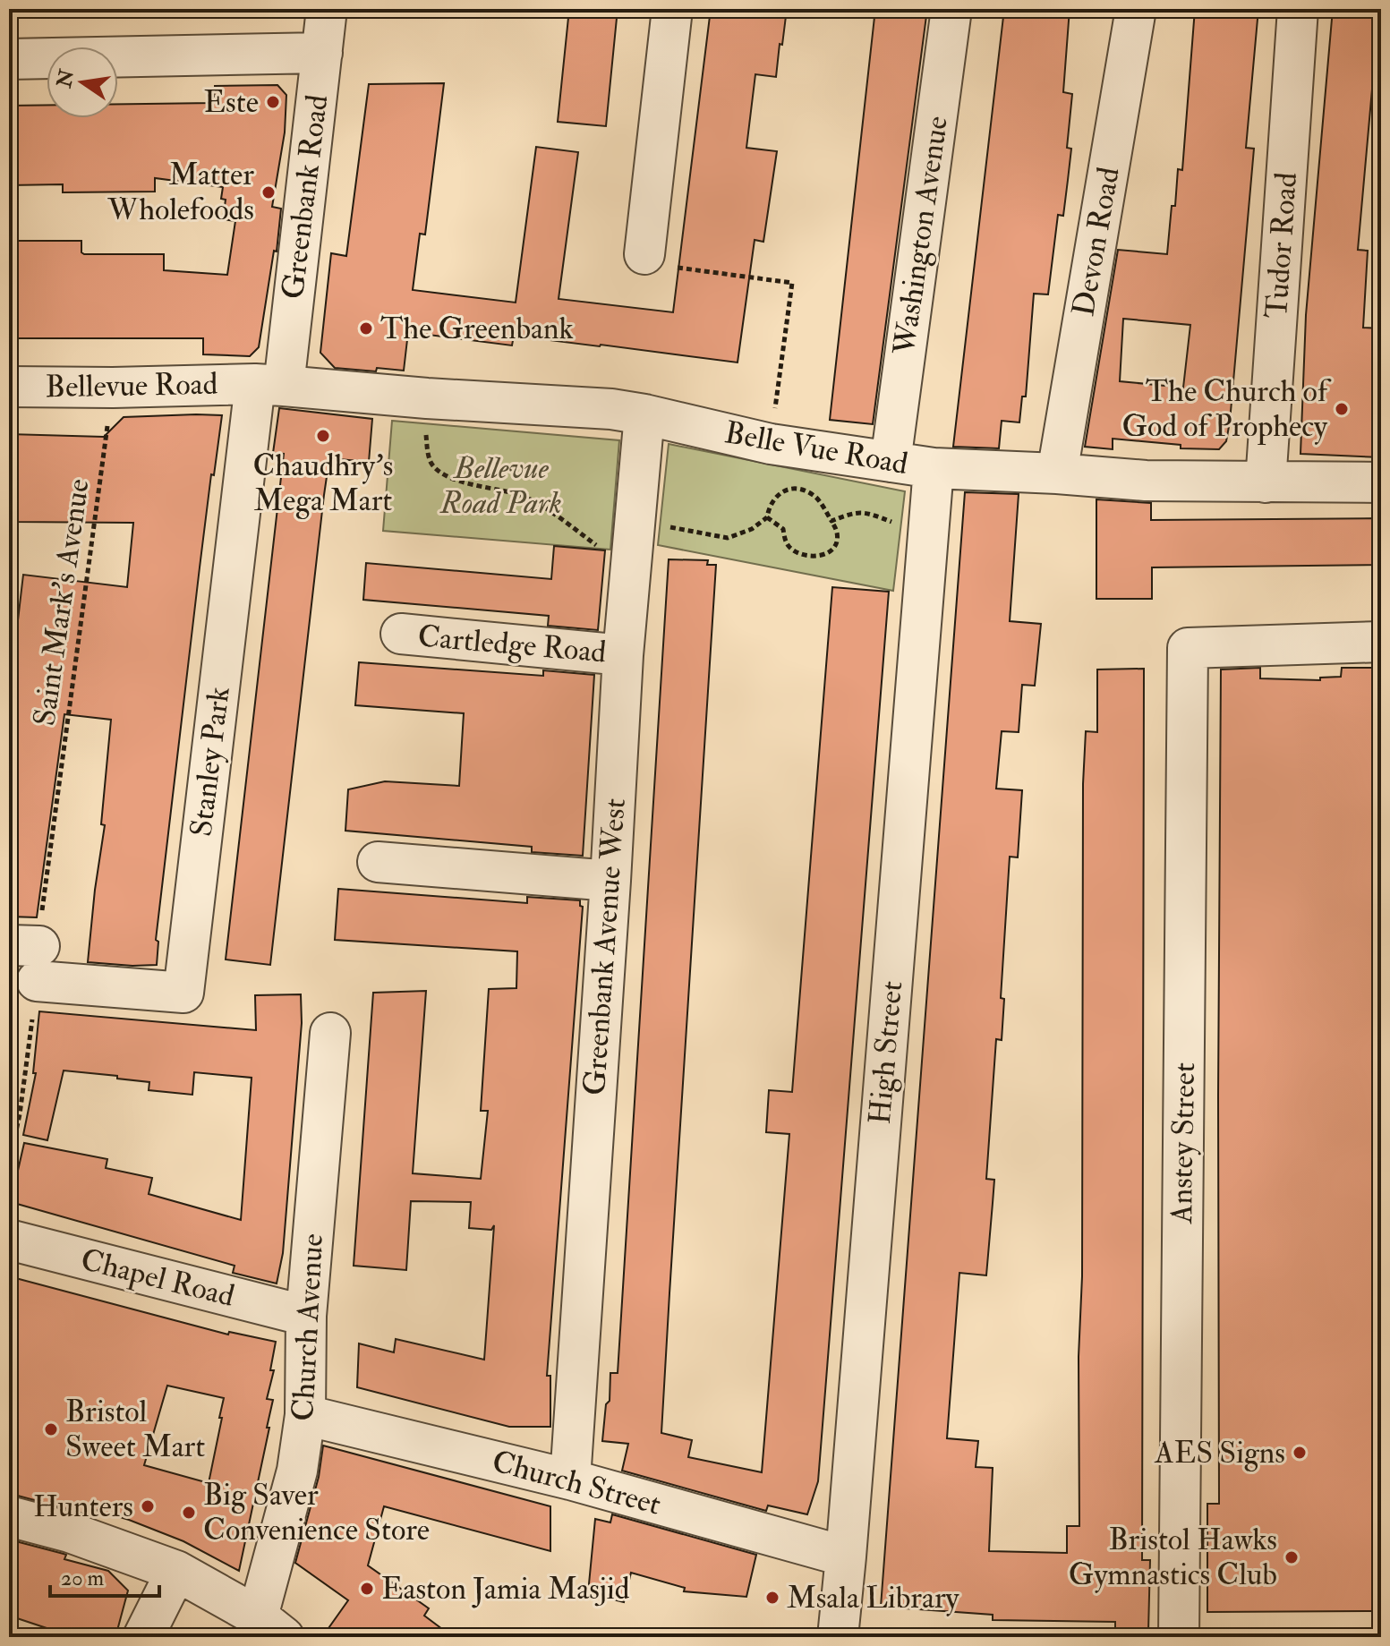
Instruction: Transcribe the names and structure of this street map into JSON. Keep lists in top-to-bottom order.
{
  "streets": {
    "street": [
      "Greenbank Road",
      "Washington Avenue",
      "Devon Road",
      "Tudor Road",
      "Bellevue Road",
      "Belle Vue Road",
      "Cartledge Road",
      "Stanley Park",
      "Greenbank Avenue West",
      "High Street",
      "Anstey Street",
      "Chapel Road",
      "Church Avenue",
      "Church Street"
    ],
    "path": ["Saint Mark's Avenue"]
  },
  "crossings": [
    ["Greenbank Road", "Bellevue Road"],
    ["Greenbank Road", "Belle Vue Road"],
    ["Greenbank Road", "Stanley Park"],
    ["Washington Avenue", "Belle Vue Road"],
    ["Devon Road", "Belle Vue Road"],
    ["Tudor Road", "Belle Vue Road"],
    ["Bellevue Road", "Belle Vue Road"],
    ["Bellevue Road", "Saint Mark's Avenue"],
    ["Bellevue Road", "Stanley Park"],
    ["Belle Vue Road", "Stanley Park"],
    ["Belle Vue Road", "Greenbank Avenue West"],
    ["Belle Vue Road", "High Street"],
    ["Saint Mark's Avenue", "Stanley Park"],
    ["Cartledge Road", "Greenbank Avenue West"],
    ["Greenbank Avenue West", "Church Street"],
    ["High Street", "Church Street"],
    ["Chapel Road", "Church Avenue"],
    ["Church Avenue", "Church Street"]
  ],
  "parks": ["Bellevue Road Park"],
  "places": [
    "Este",
    "Matter Wholefoods",
    "The Greenbank",
    "The Church of God of Prophecy",
    "Chaudhry's Mega Mart",
    "Bristol Sweet Mart",
    "AES Signs",
    "Hunters",
    "Big Saver Convenience Store",
    "Bristol Hawks Gymnastics Club",
    "Easton Jamia Masjid",
    "Msala Library"
  ],
  "scale_bar": "20 m",
  "north": "left"
}
